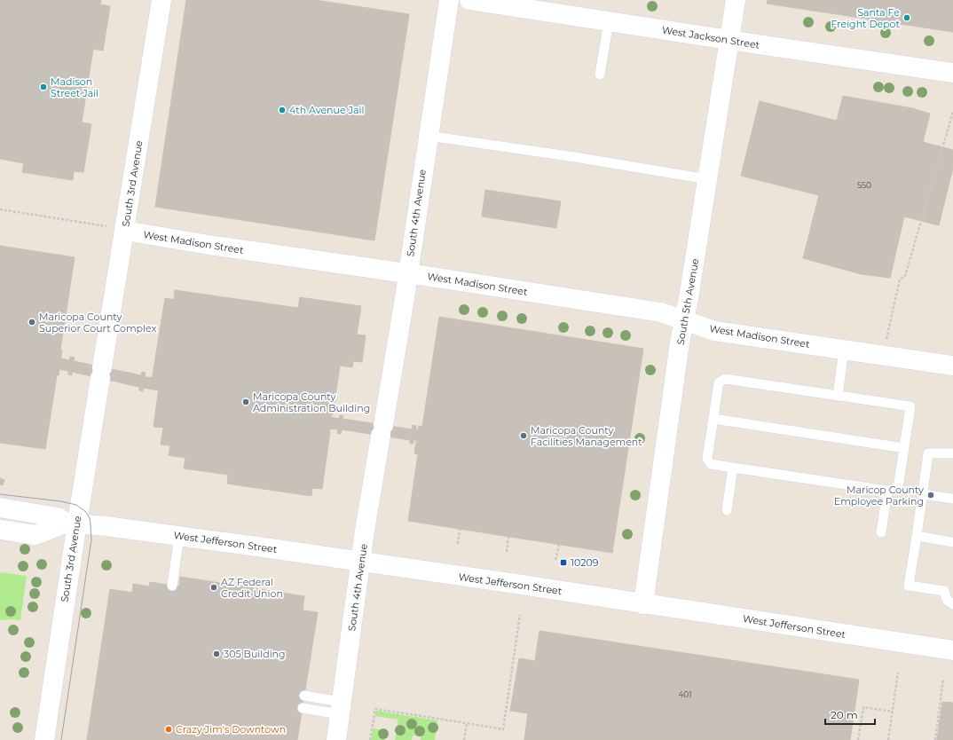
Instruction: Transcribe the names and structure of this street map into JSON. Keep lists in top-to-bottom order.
{
  "streets": {
    "street": [
      "West Jackson Street",
      "South 3rd Avenue",
      "South 4th Avenue",
      "West Madison Street",
      "South 5th Avenue",
      "West Jefferson Street"
    ]
  },
  "crossings": [
    ["West Jackson Street", "South 5th Avenue"],
    ["South 3rd Avenue", "West Madison Street"],
    ["South 3rd Avenue", "West Jefferson Street"],
    ["South 4th Avenue", "West Madison Street"],
    ["South 4th Avenue", "West Jefferson Street"],
    ["West Madison Street", "South 5th Avenue"],
    ["South 5th Avenue", "West Jefferson Street"]
  ],
  "places": {
    "other": [
      "Santa Fe Freight Depot",
      "Madison Street Jail",
      "4th Avenue Jail",
      "Maricopa County Superior Court Complex",
      "Maricopa County Administration Building",
      "Maricopa County Facilities Management",
      "Maricop County Employee Parking",
      "AZ Federal Credit Union",
      "305 Building",
      "Crazy Jim's Downtown"
    ],
    "transit": ["10209"]
  },
  "house_numbers": ["550", "401"],
  "scale_bar": "20 m"
}
